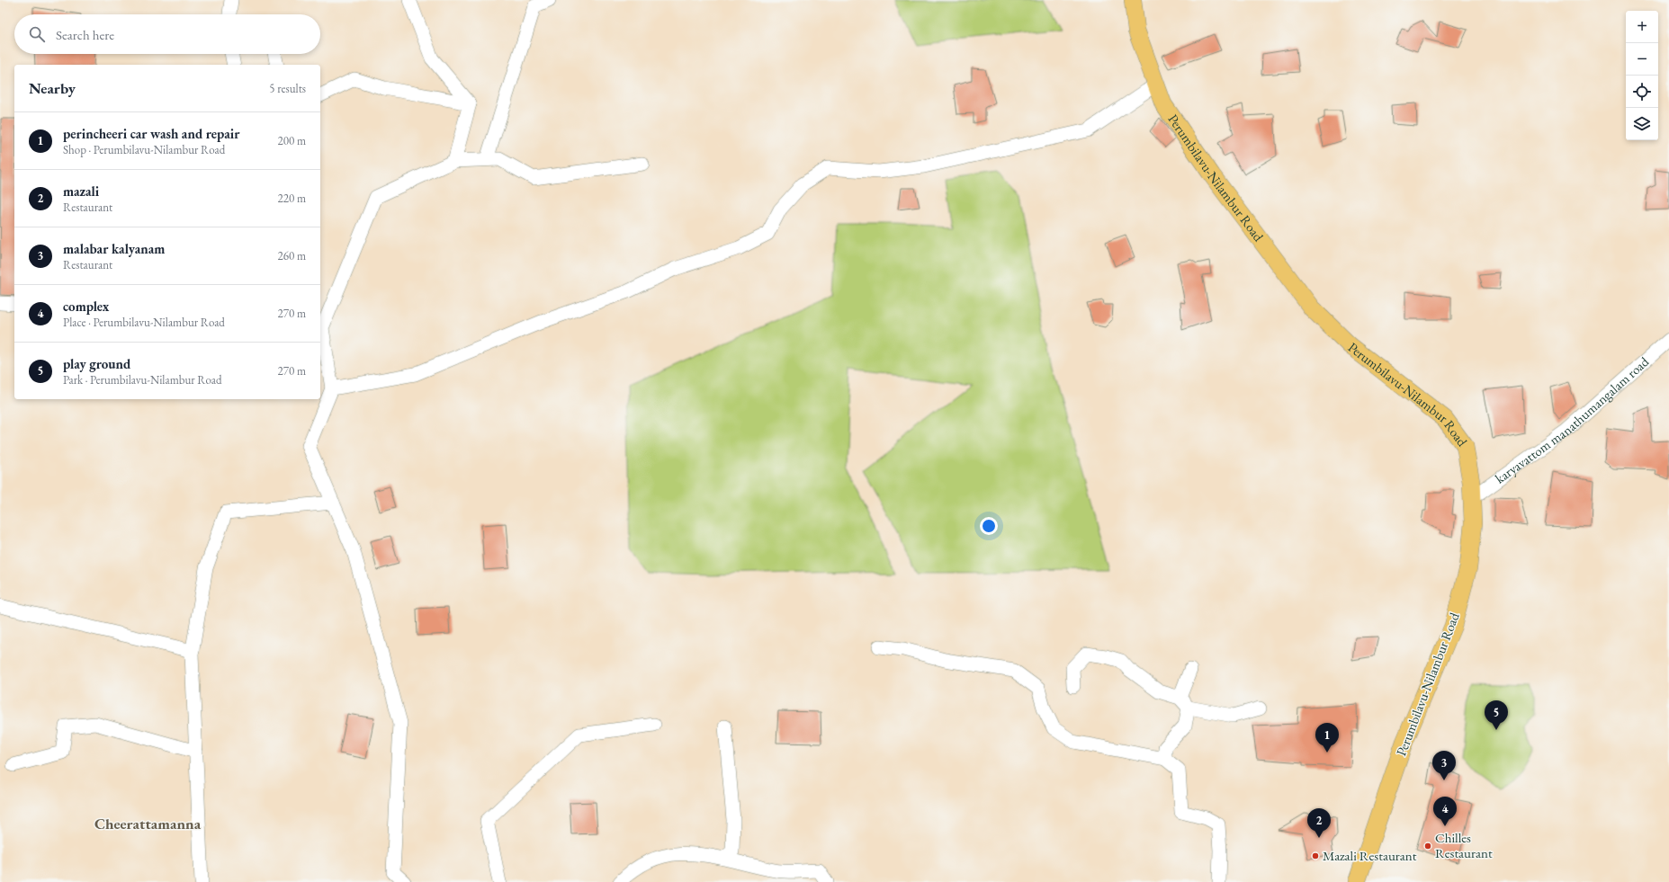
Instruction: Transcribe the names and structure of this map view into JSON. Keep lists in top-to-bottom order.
{
  "streets": {
    "main road": ["Perumbilavu-Nilambur Road"],
    "street": ["karyavattom manathumangalam road"]
  },
  "crossings": [
    ["Perumbilavu-Nilambur Road", "karyavattom manathumangalam road"]
  ],
  "districts": ["Cheerattamanna"],
  "places": ["Chilles Restaurant", "Mazali Restaurant"],
  "page": {
    "map_buttons": ["+", "−"],
    "search": "Search here",
    "heading": ["Nearby", "5 results"],
    "list": [
      {
        "mark": "1",
        "name": "perincheeri car wash and repair",
        "note": "Shop · Perumbilavu-Nilambur Road",
        "value": "200 m"
      },
      {
        "mark": "2",
        "name": "mazali",
        "note": "Restaurant",
        "value": "220 m"
      },
      {
        "mark": "3",
        "name": "malabar kalyanam",
        "note": "Restaurant",
        "value": "260 m"
      },
      {
        "mark": "4",
        "name": "complex",
        "note": "Place · Perumbilavu-Nilambur Road",
        "value": "270 m"
      },
      {
        "mark": "5",
        "name": "play ground",
        "note": "Park · Perumbilavu-Nilambur Road",
        "value": "270 m"
      }
    ],
    "pins": [
      "5",
      "1",
      "3",
      "4",
      "2"
    ]
  }
}
